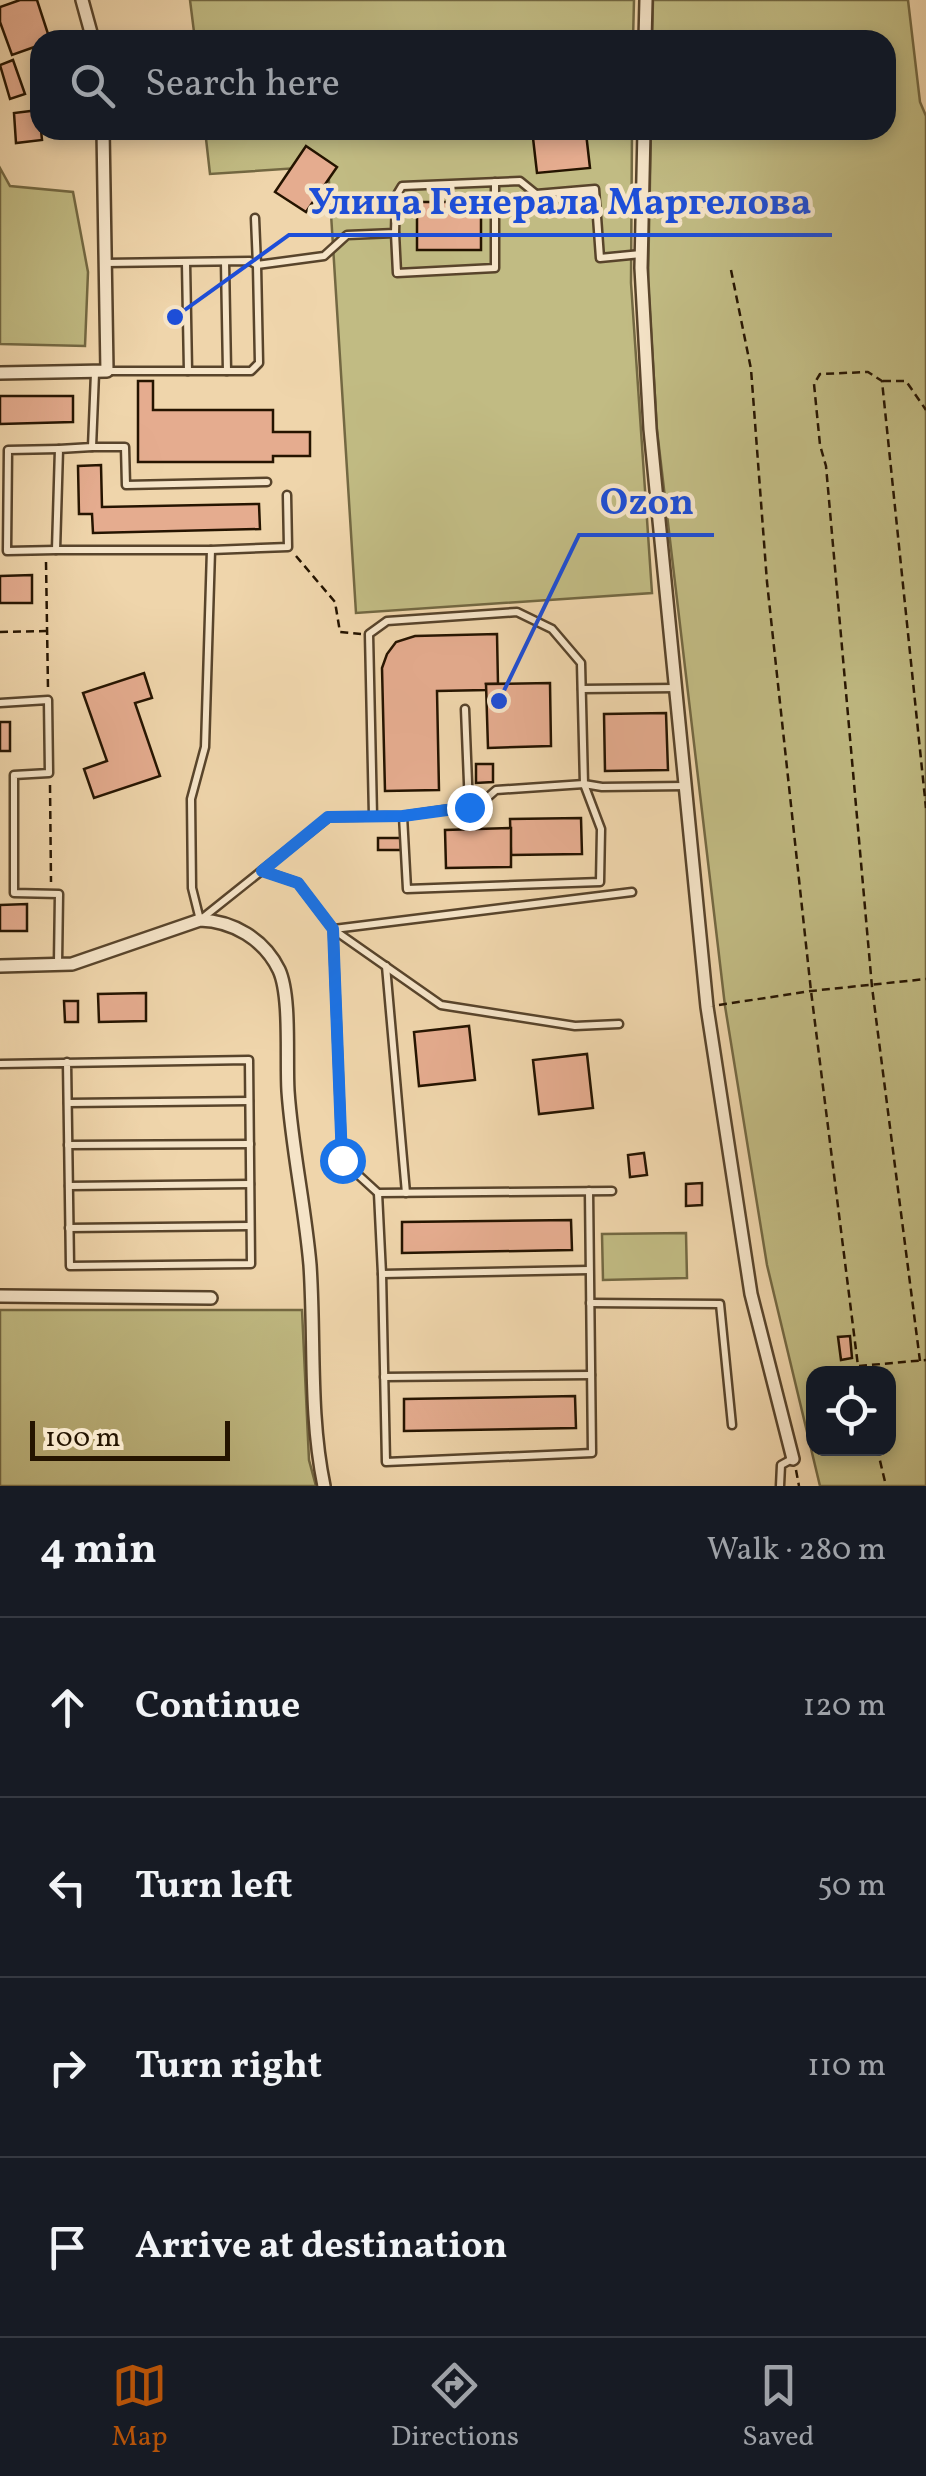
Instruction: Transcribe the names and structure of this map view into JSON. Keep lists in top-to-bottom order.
{
  "places": ["Улица Генерала Маргелова", "Ozon"],
  "scale_bar": "100 m",
  "page": {
    "search": "Search here",
    "scale": "100 m",
    "heading": ["4 min", "Walk · 280 m"],
    "list": [
      ["Continue", "120 m"],
      ["Turn left", "50 m"],
      ["Turn right", "110 m"],
      "Arrive at destination"
    ],
    "nav": ["Map", "Directions", "Saved"]
  }
}
